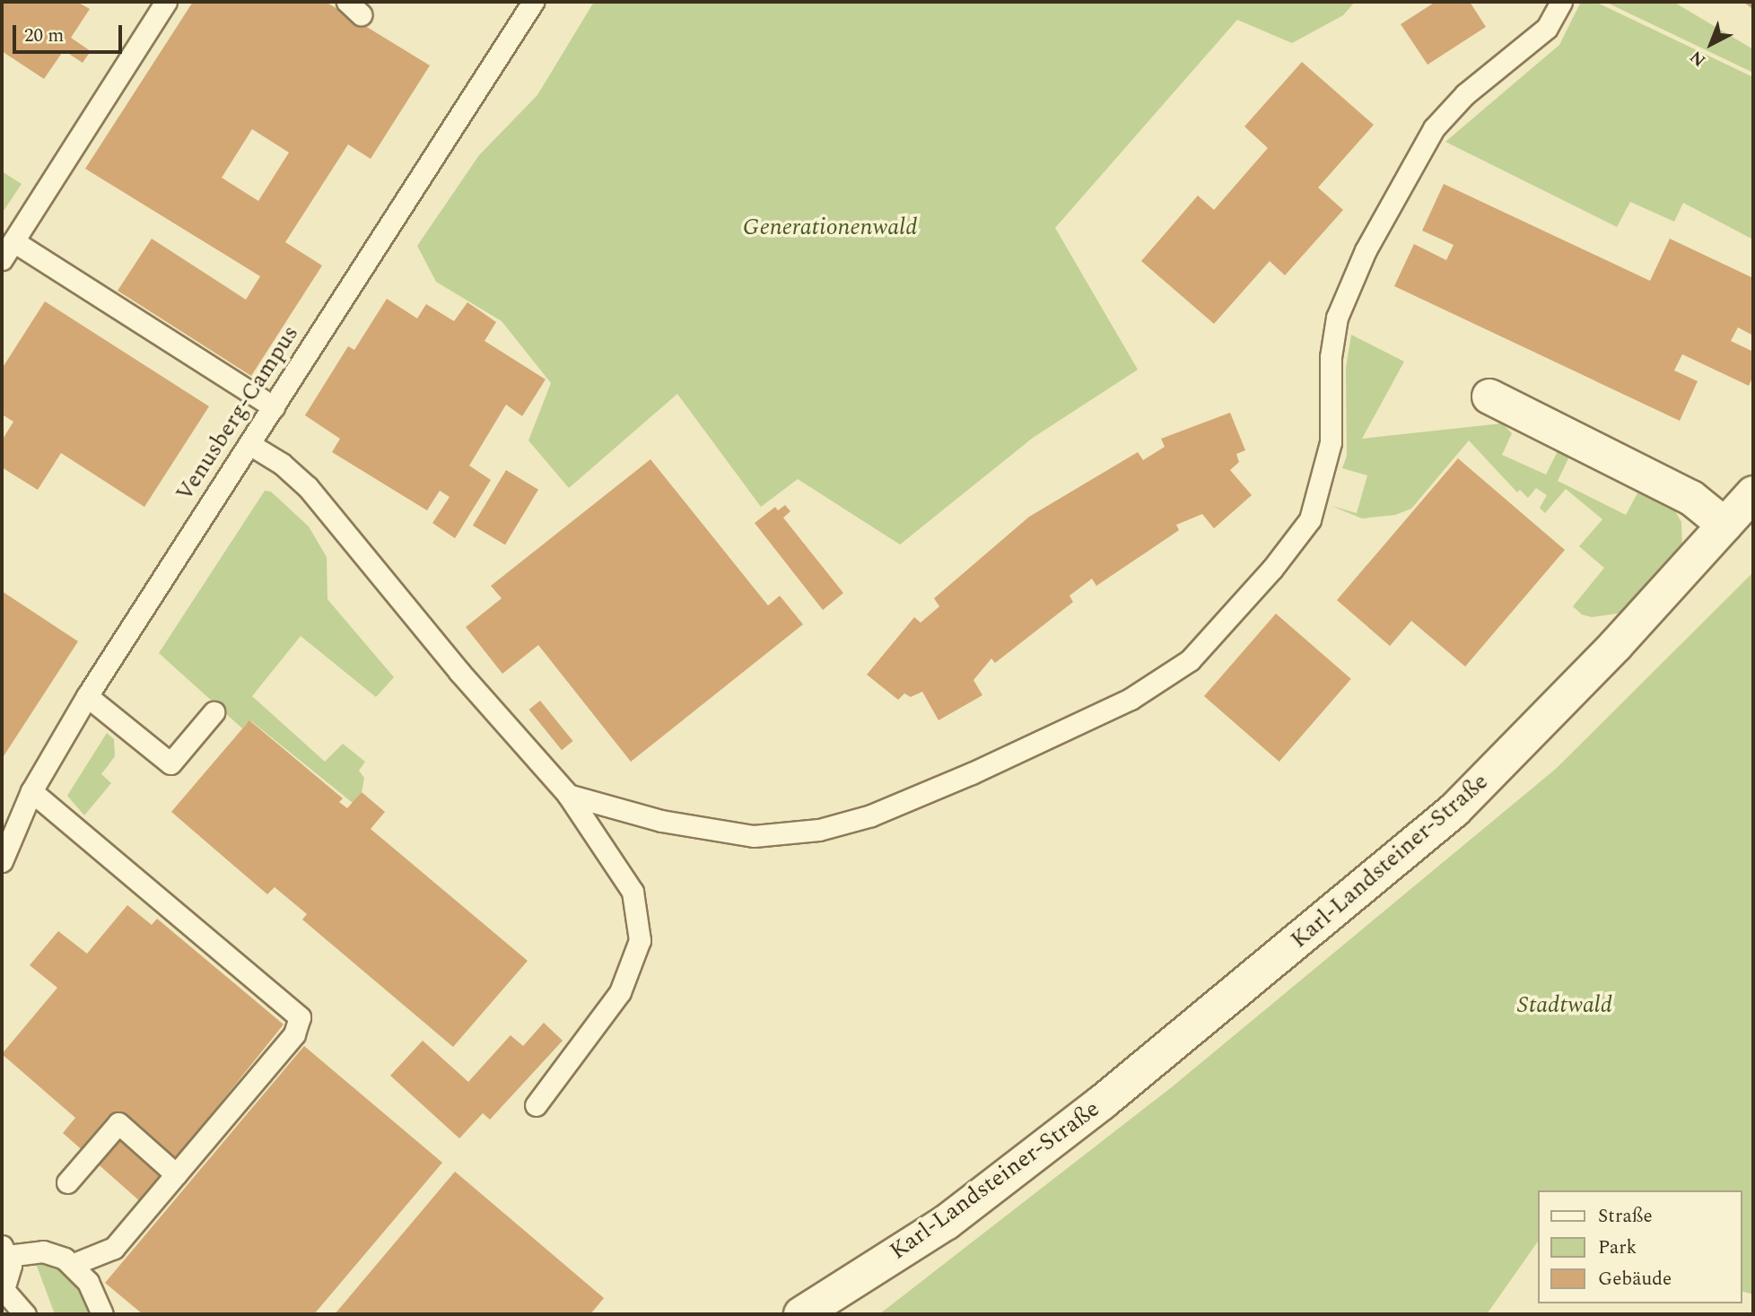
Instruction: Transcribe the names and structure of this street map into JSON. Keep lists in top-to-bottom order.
{
  "streets": {
    "street": ["Karl-Landsteiner-Straße"],
    "lane": ["Venusberg-Campus"]
  },
  "parks": ["Generationenwald", "Stadtwald"],
  "legend": ["Straße", "Park", "Gebäude"],
  "scale_bar": "20 m",
  "north": "bottom left"
}
